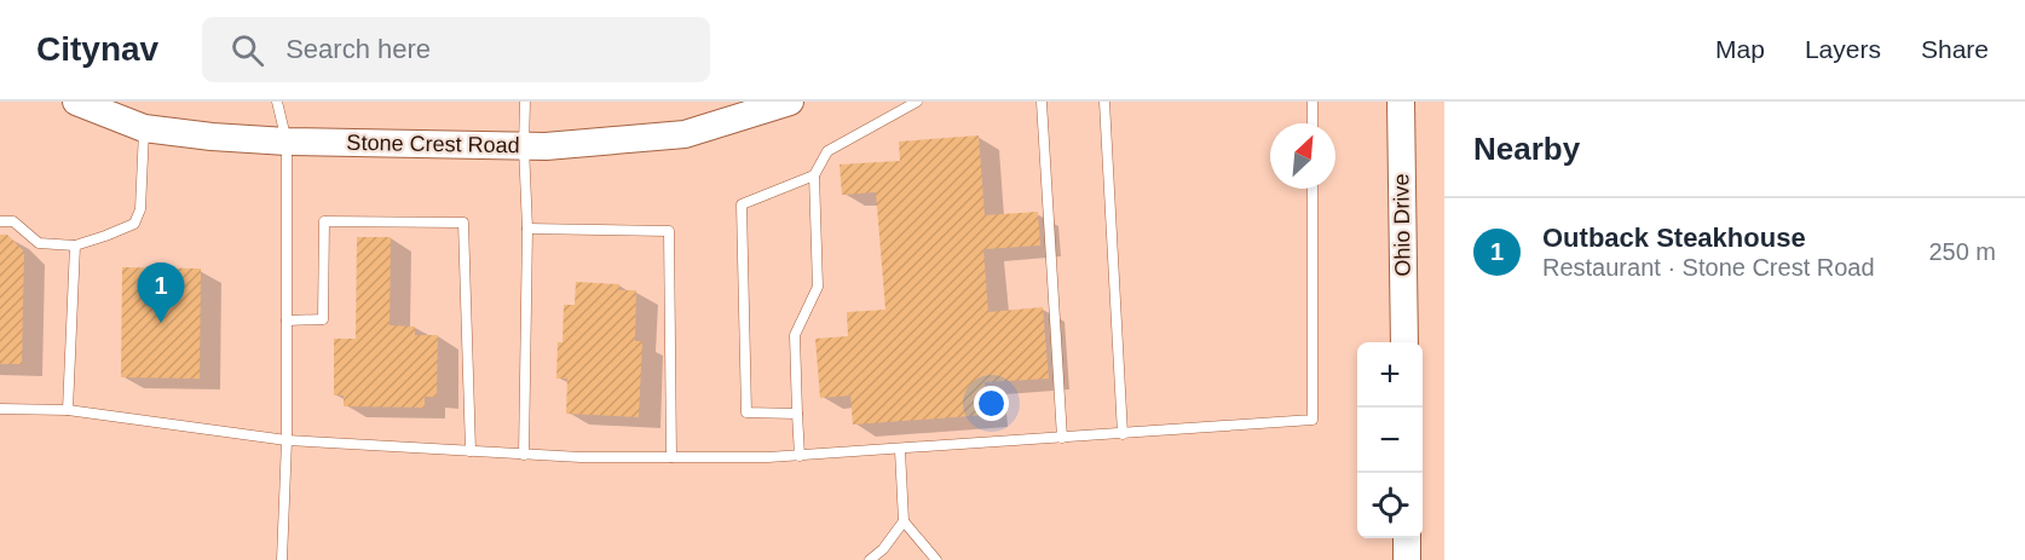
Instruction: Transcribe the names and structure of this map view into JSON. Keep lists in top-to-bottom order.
{
  "streets": {
    "street": ["Stone Crest Road", "Ohio Drive"]
  },
  "north": "top right",
  "page": {
    "header": "Citynav",
    "search": "Search here",
    "nav": ["Map", "Layers", "Share"],
    "heading": "Nearby",
    "list": [
      {
        "mark": "1",
        "name": "Outback Steakhouse",
        "note": "Restaurant · Stone Crest Road",
        "value": "250 m"
      }
    ],
    "pins": "1",
    "map_buttons": ["+", "−"]
  }
}
